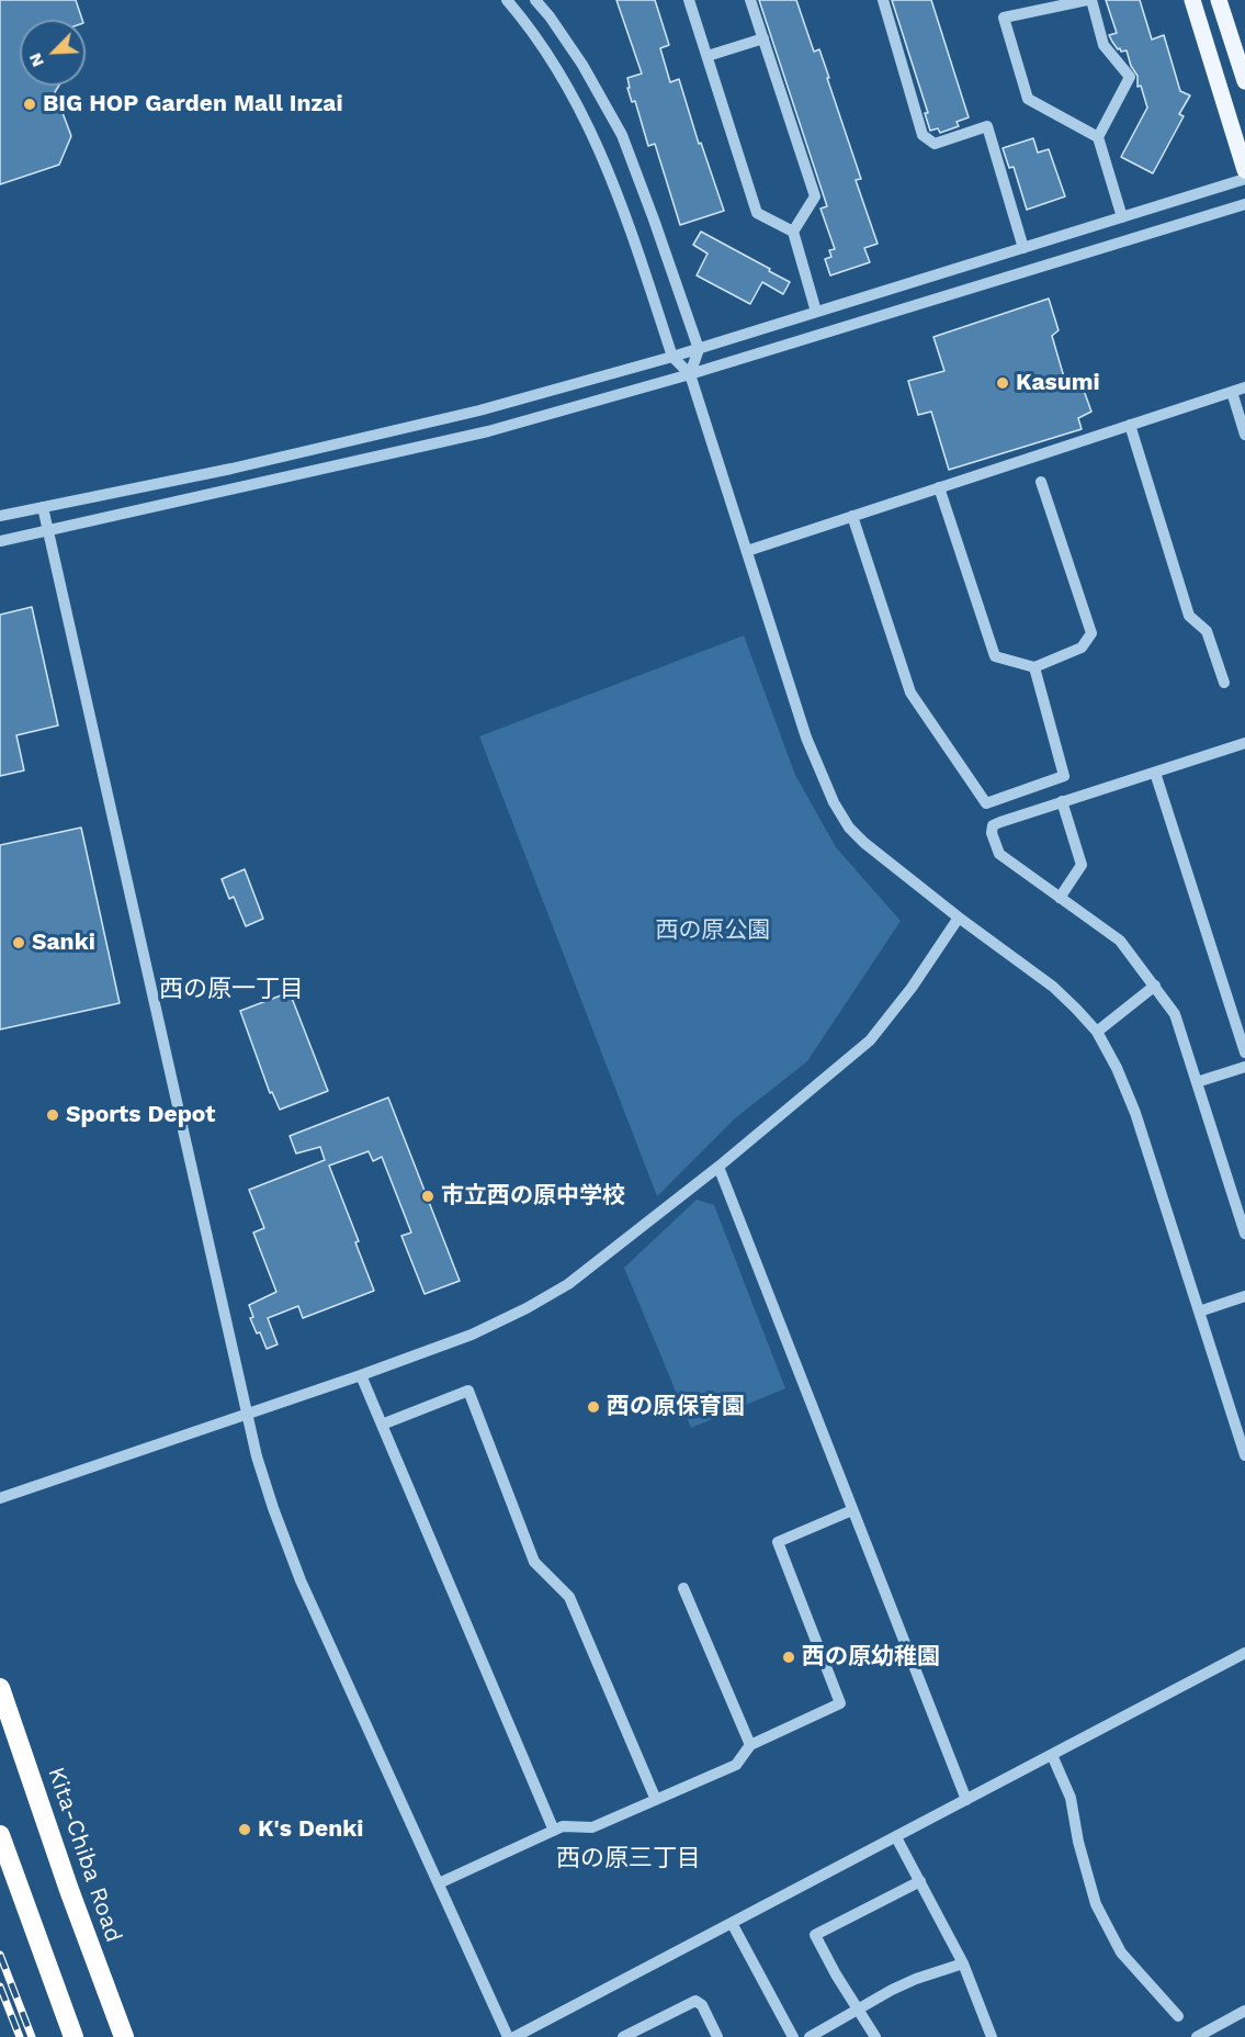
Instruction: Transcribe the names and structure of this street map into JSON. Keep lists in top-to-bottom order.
{
  "streets": {
    "highway": ["Kita-Chiba Road"]
  },
  "districts": ["西の原一丁目", "西の原三丁目"],
  "parks": ["西の原公園"],
  "places": [
    "BIG HOP Garden Mall Inzai",
    "Kasumi",
    "Sanki",
    "Sports Depot",
    "市立西の原中学校",
    "西の原保育園",
    "西の原幼稚園",
    "K's Denki"
  ],
  "north": "bottom left"
}
